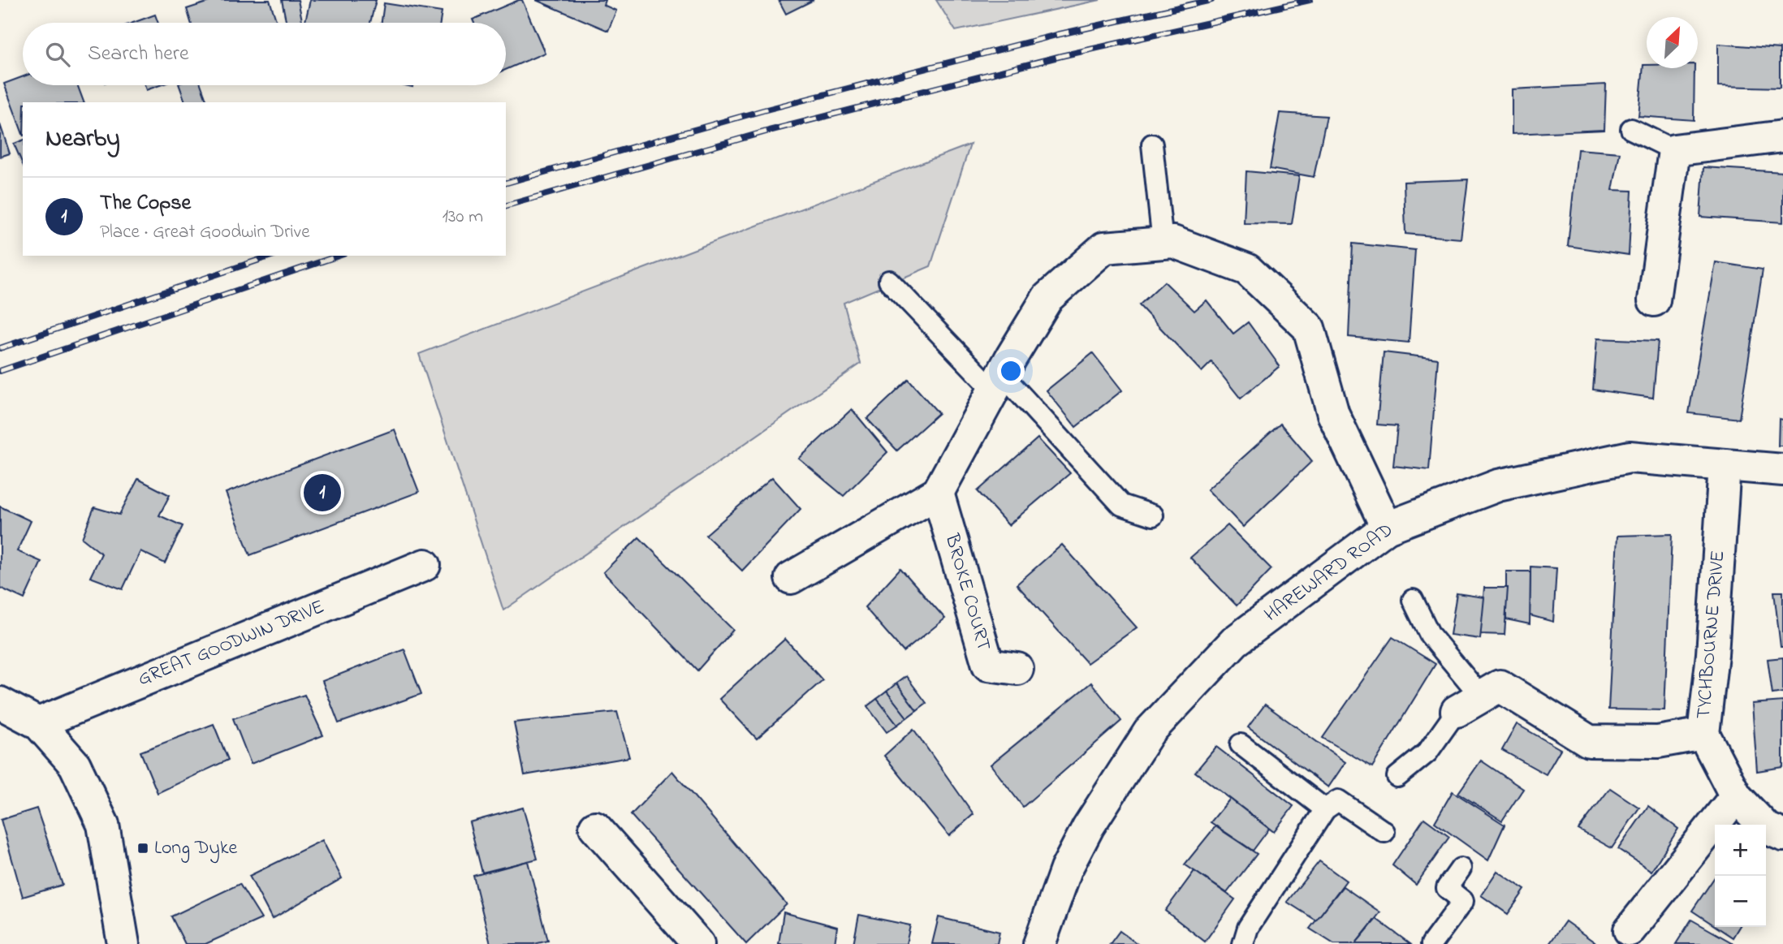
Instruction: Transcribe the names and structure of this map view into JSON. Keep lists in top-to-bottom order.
{
  "streets": {
    "street": [
      "HAREWARD ROAD",
      "BROKE COURT",
      "TYCHBOURNE DRIVE",
      "GREAT GOODWIN DRIVE"
    ]
  },
  "crossings": [
    ["HAREWARD ROAD", "TYCHBOURNE DRIVE"]
  ],
  "places": {
    "transit": ["Long Dyke"]
  },
  "north": "top right",
  "page": {
    "search": "Search here",
    "heading": "Nearby",
    "list": [
      {
        "mark": "1",
        "name": "The Copse",
        "note": "Place · Great Goodwin Drive",
        "value": "130 m"
      }
    ],
    "pins": "1",
    "map_buttons": ["+", "−"]
  }
}
